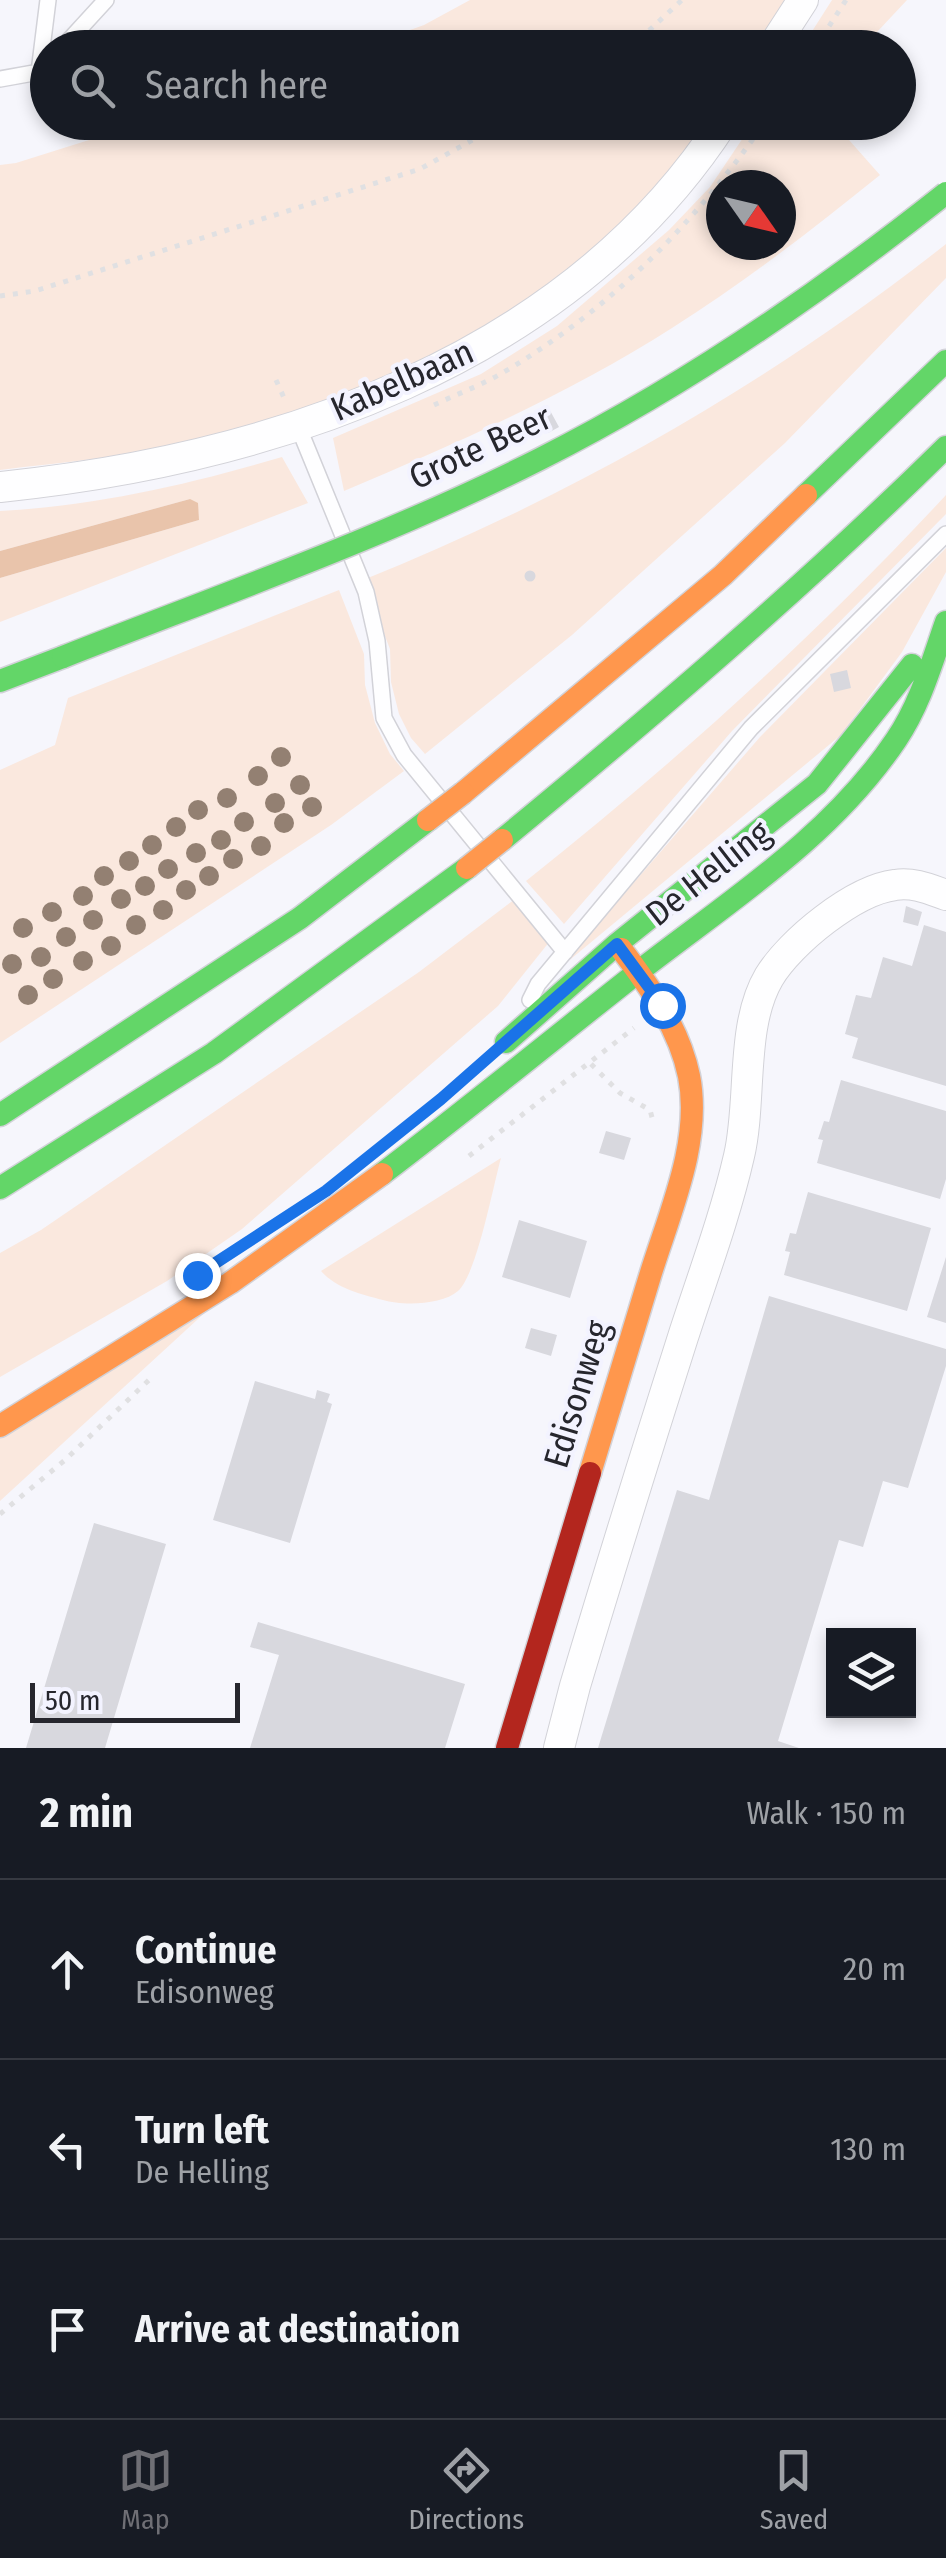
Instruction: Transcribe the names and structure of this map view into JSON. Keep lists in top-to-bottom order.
{
  "streets": {
    "main road": ["Grote Beer", "De Helling", "Edisonweg"],
    "street": ["Kabelbaan"]
  },
  "crossings": [
    ["De Helling", "Edisonweg"]
  ],
  "scale_bar": "50 m",
  "north": "bottom right",
  "page": {
    "search": "Search here",
    "scale": "50 m",
    "heading": ["2 min", "Walk · 150 m"],
    "list": [
      ["Continue", "Edisonweg", "20 m"],
      ["Turn left", "De Helling", "130 m"],
      "Arrive at destination"
    ],
    "nav": ["Map", "Directions", "Saved"]
  }
}
